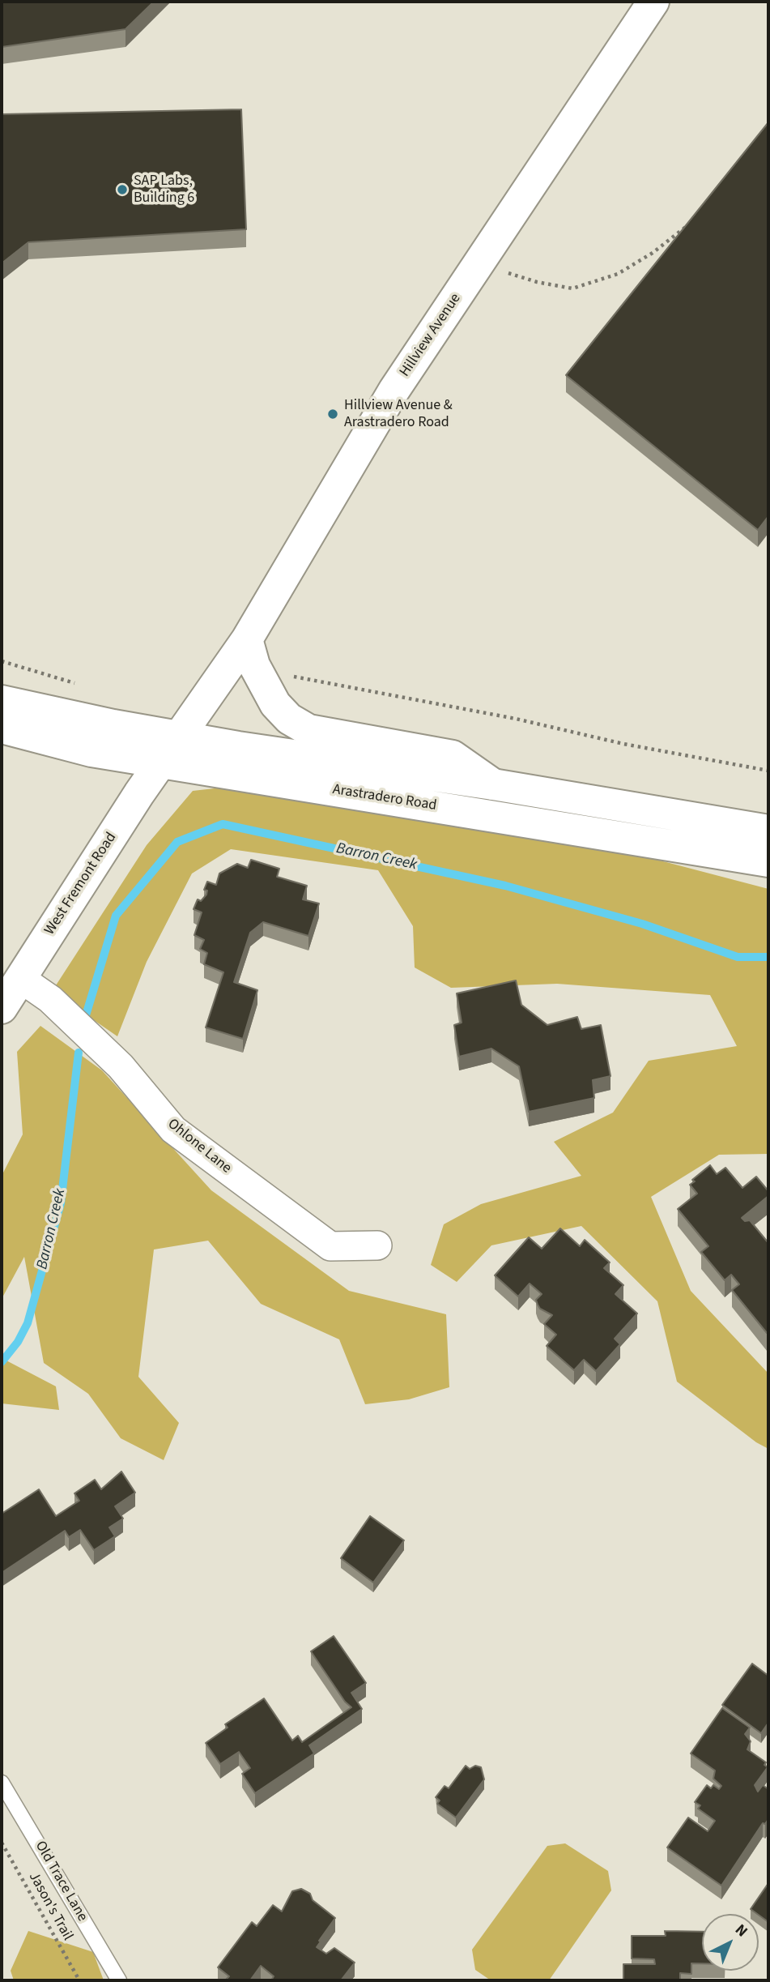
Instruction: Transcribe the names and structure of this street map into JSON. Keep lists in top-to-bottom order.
{
  "streets": {
    "main road": ["Hillview Avenue", "Arastradero Road", "West Fremont Road"],
    "street": ["Ohlone Lane"],
    "lane": ["Old Trace Lane"],
    "path": ["Jason's Trail"]
  },
  "crossings": [
    ["Hillview Avenue", "Arastradero Road"],
    ["Hillview Avenue", "West Fremont Road"],
    ["Arastradero Road", "West Fremont Road"],
    ["West Fremont Road", "Ohlone Lane"]
  ],
  "water": ["Barron Creek"],
  "places": ["SAP Labs, Building 6", "Hillview Avenue & Arastradero Road"],
  "north": "top right"
}
